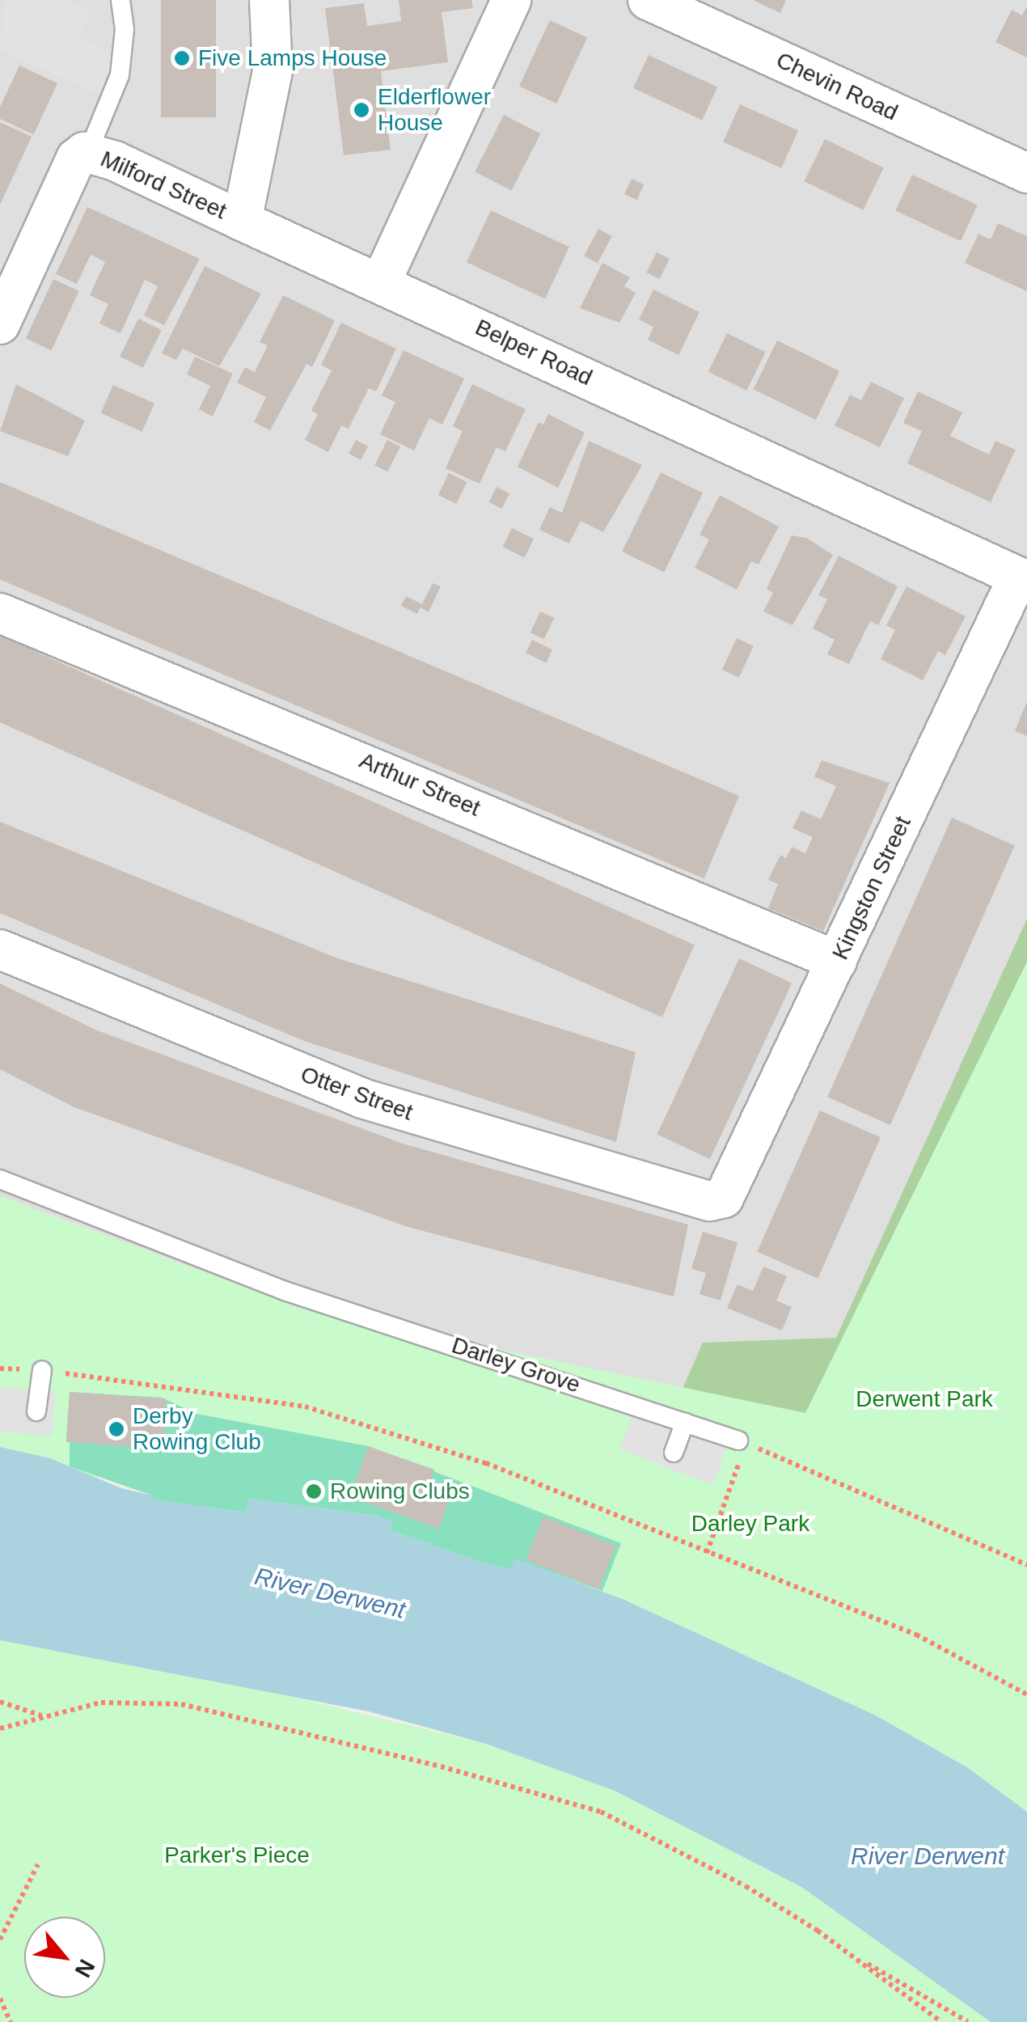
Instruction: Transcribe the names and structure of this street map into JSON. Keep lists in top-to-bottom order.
{
  "streets": {
    "street": [
      "Chevin Road",
      "Milford Street",
      "Belper Road",
      "Arthur Street",
      "Kingston Street",
      "Otter Street"
    ],
    "lane": ["Darley Grove"]
  },
  "crossings": [
    ["Milford Street", "Belper Road"],
    ["Belper Road", "Kingston Street"],
    ["Arthur Street", "Kingston Street"],
    ["Kingston Street", "Otter Street"]
  ],
  "water": ["River Derwent"],
  "parks": ["Derwent Park", "Darley Park", "Parker's Piece"],
  "places": [
    "Five Lamps House",
    "Elderflower House",
    "Derby Rowing Club",
    "Rowing Clubs"
  ],
  "north": "bottom right"
}
